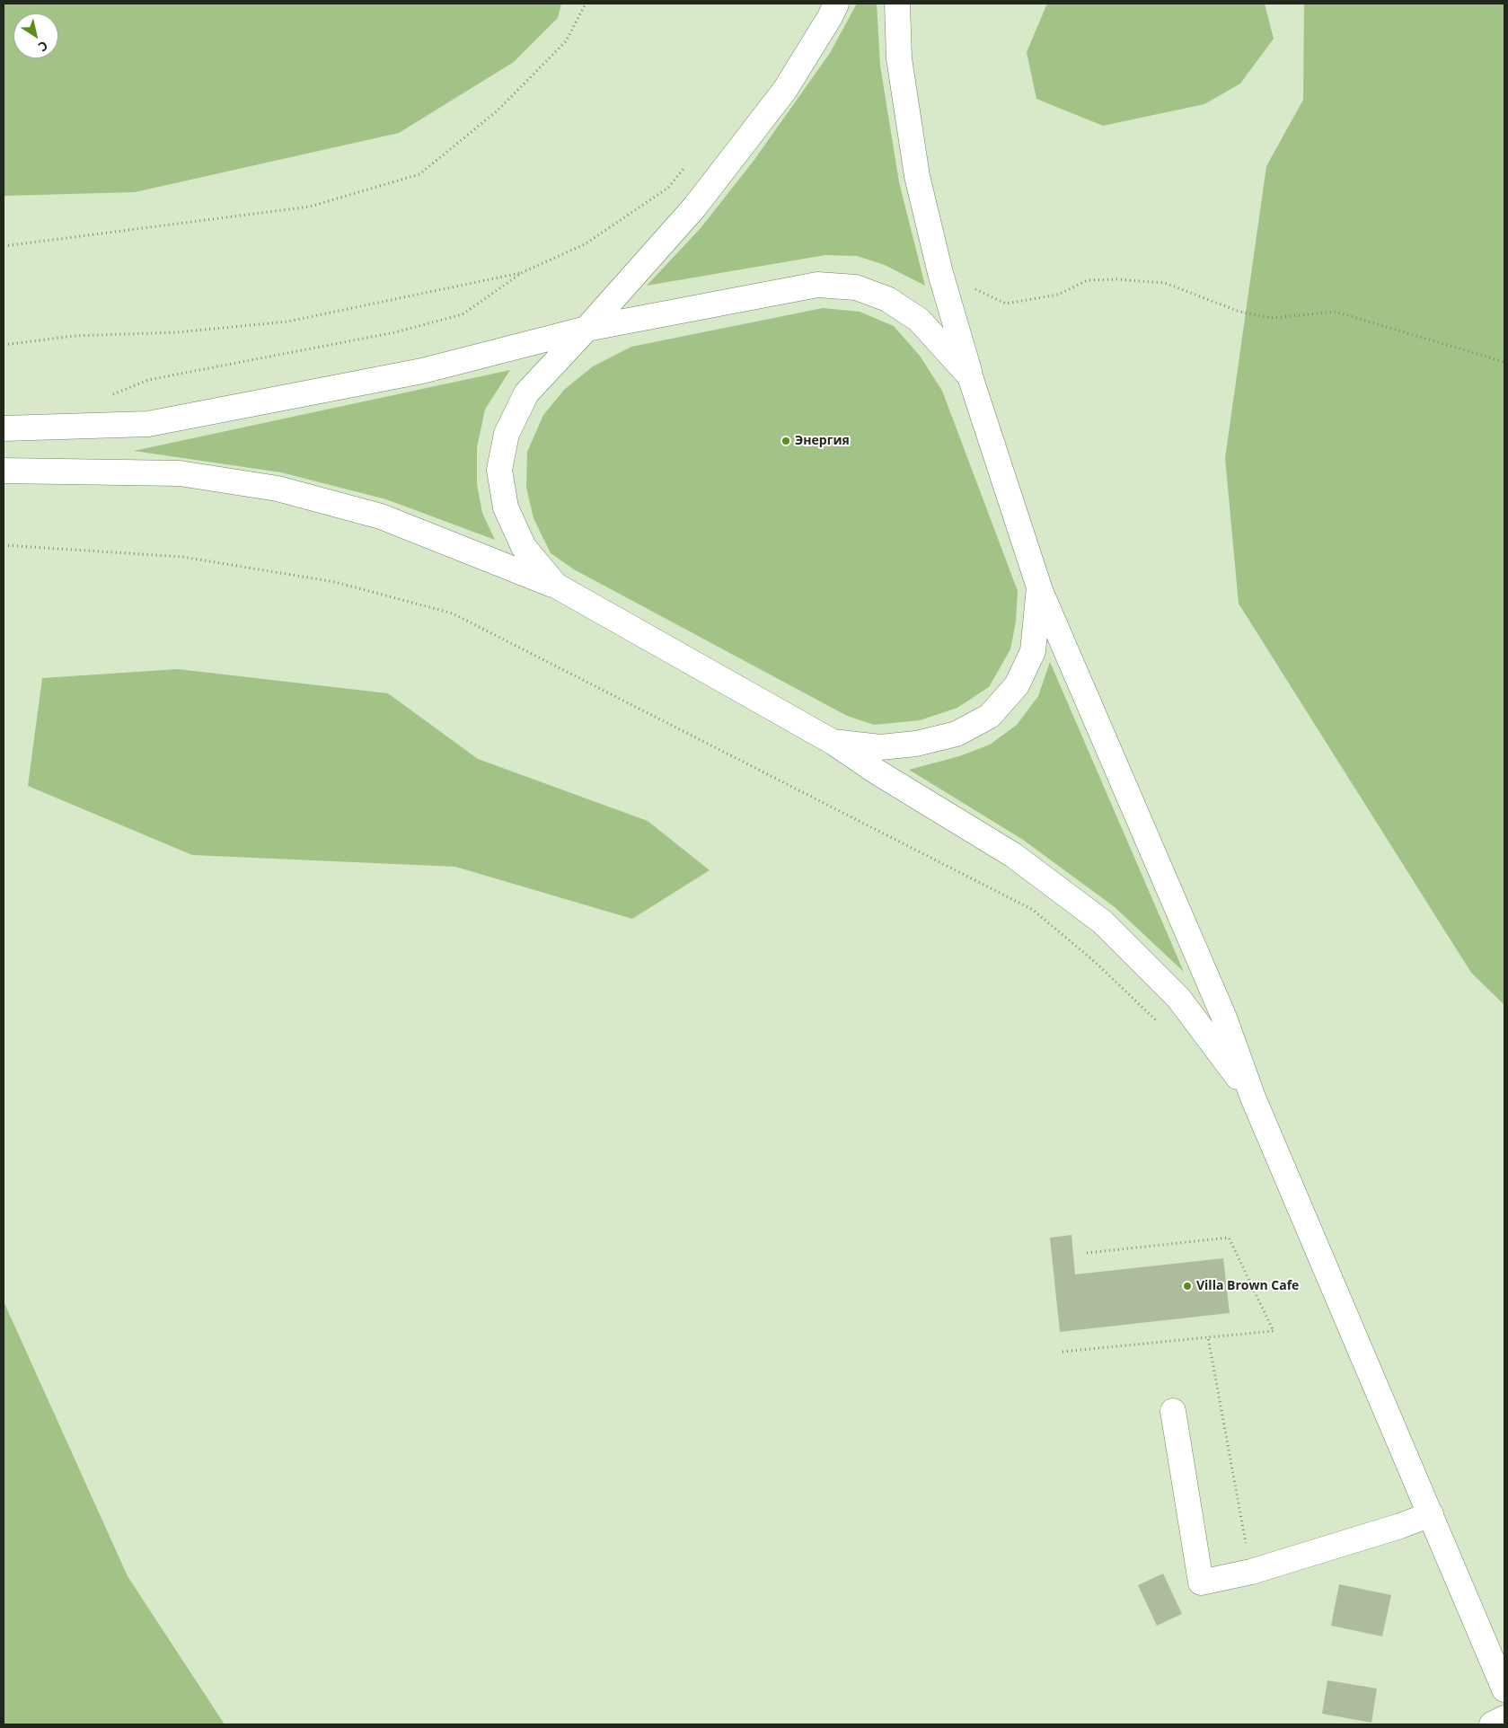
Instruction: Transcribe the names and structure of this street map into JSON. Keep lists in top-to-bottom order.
{
  "places": ["Энергия", "Villa Brown Cafe"],
  "north": "bottom right"
}
